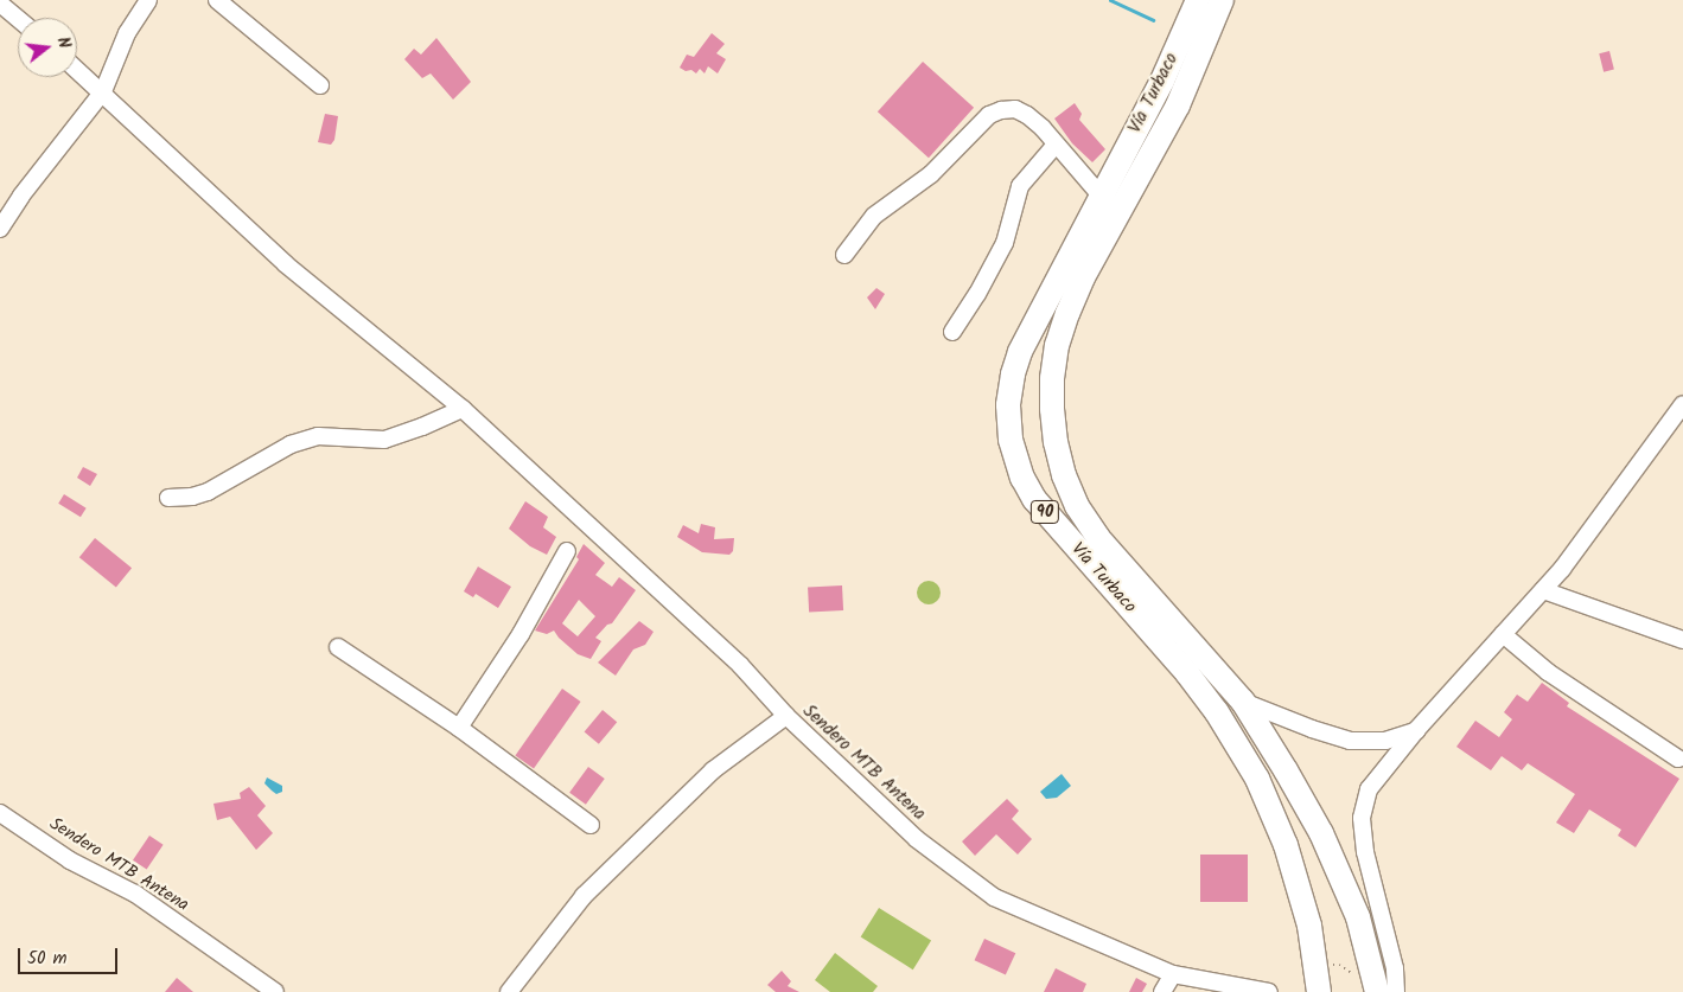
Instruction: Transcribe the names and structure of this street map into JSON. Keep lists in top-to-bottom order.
{
  "streets": {
    "highway": ["Vía Turbaco", "90"],
    "street": ["Sendero MTB Antena"]
  },
  "scale_bar": "50 m",
  "north": "right"
}
